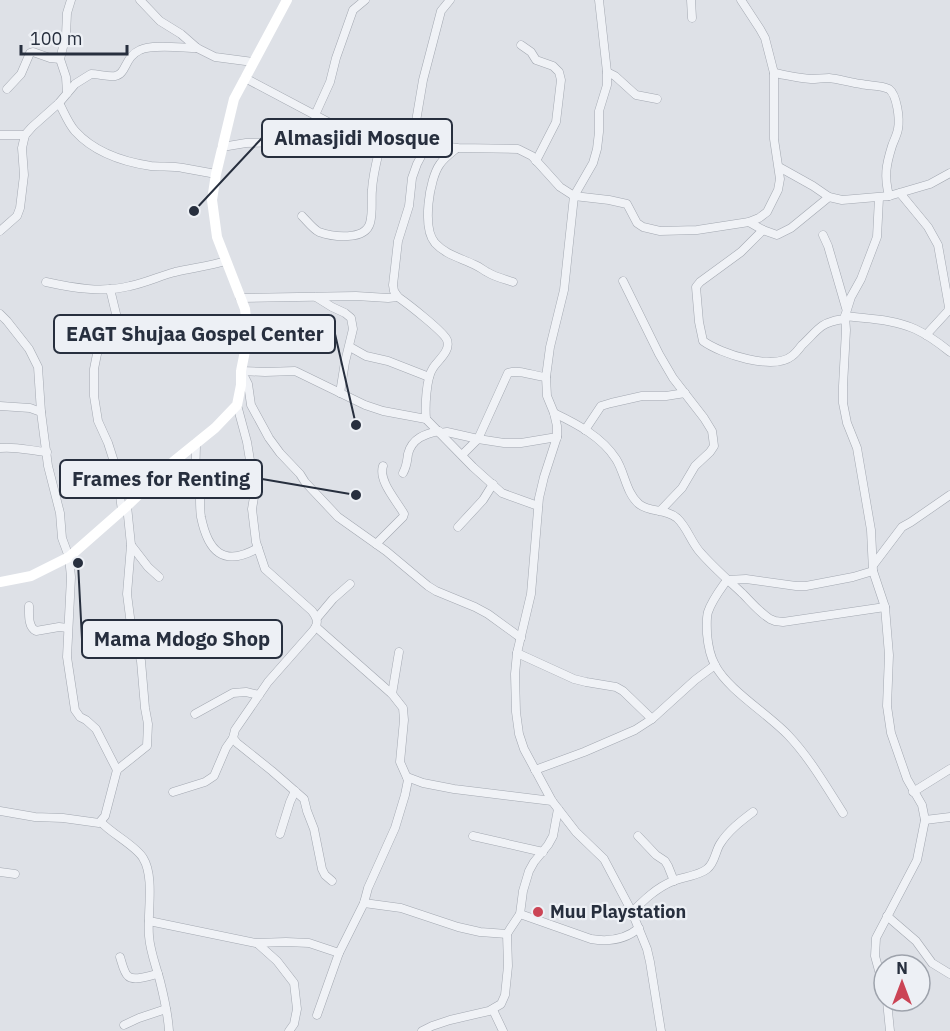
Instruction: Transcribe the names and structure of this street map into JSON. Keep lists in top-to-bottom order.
{
  "places": [
    "Almasjidi Mosque",
    "EAGT Shujaa Gospel Center",
    "Frames for Renting",
    "Mama Mdogo Shop",
    "Muu Playstation"
  ],
  "scale_bar": "100 m",
  "north": "top"
}
